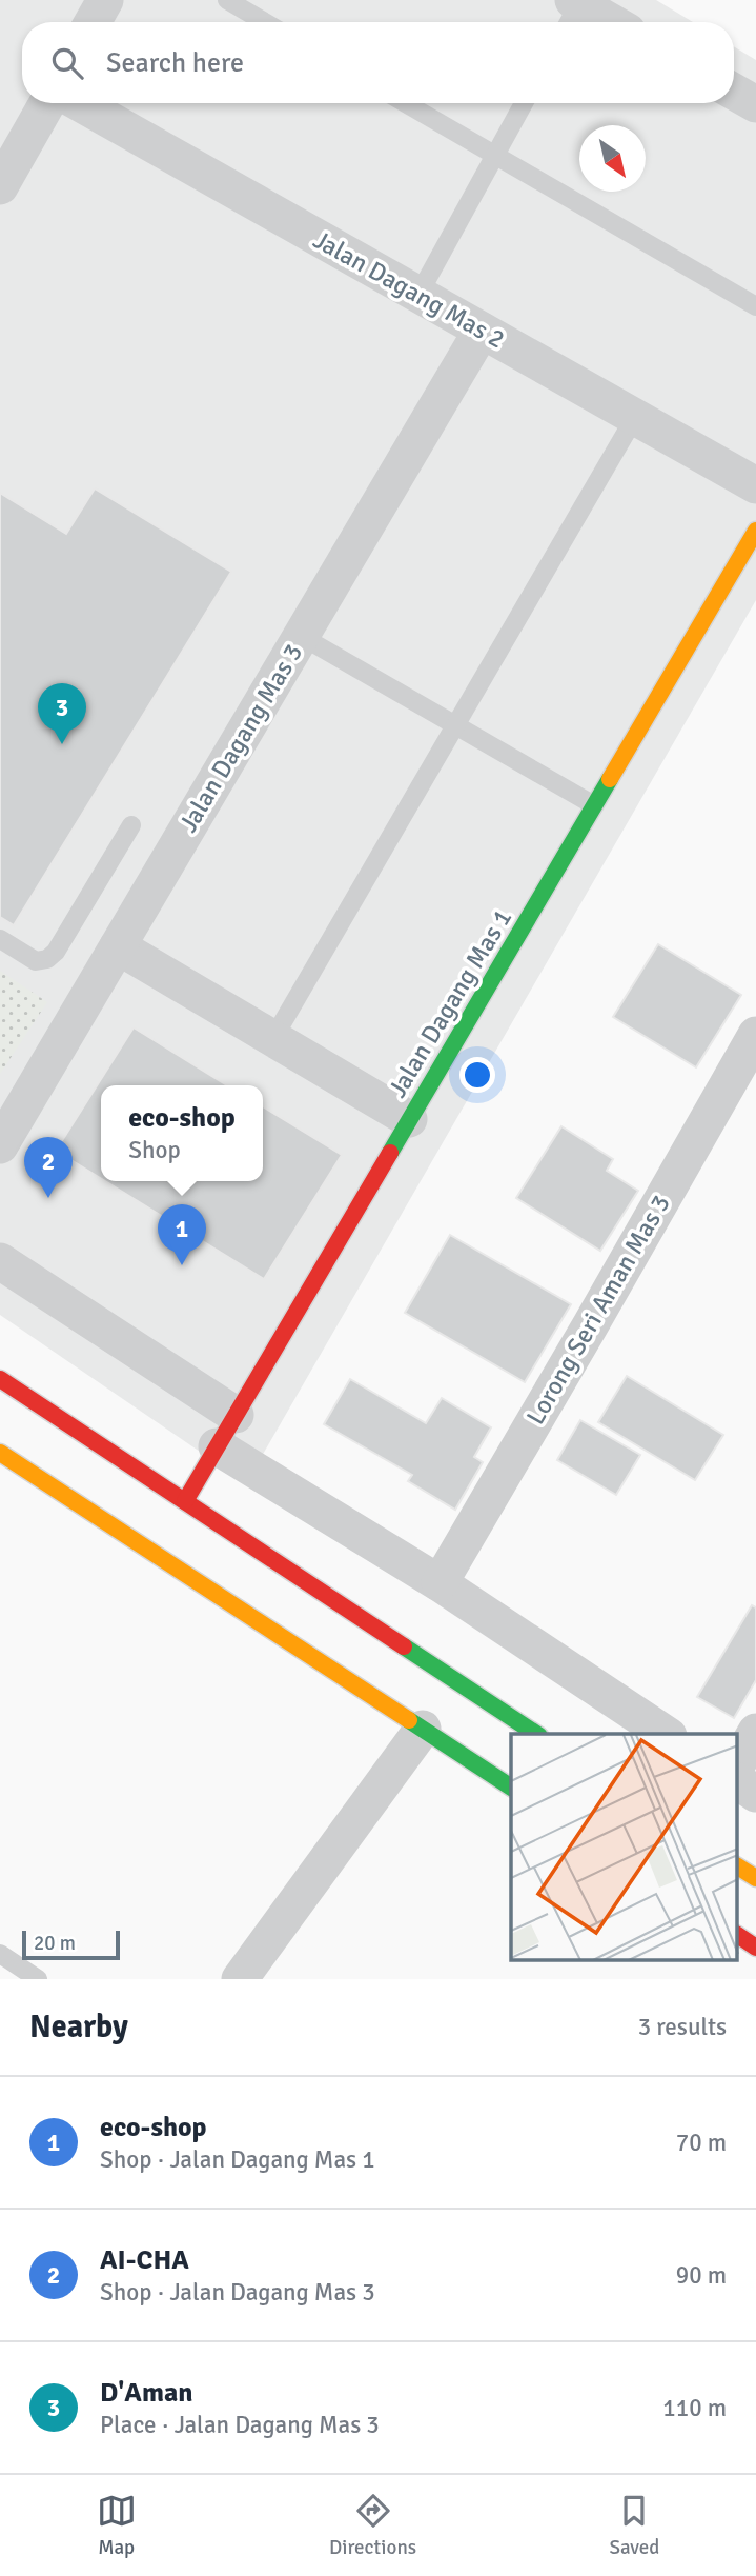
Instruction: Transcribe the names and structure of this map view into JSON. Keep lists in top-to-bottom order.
{
  "streets": {
    "main road": ["Jalan Dagang Mas 1"],
    "street": ["Jalan Dagang Mas 2", "Jalan Dagang Mas 3", "Lorong Seri Aman Mas 3"]
  },
  "crossings": [
    ["Jalan Dagang Mas 2", "Jalan Dagang Mas 3"]
  ],
  "scale_bar": "20 m",
  "north": "bottom right",
  "page": {
    "search": "Search here",
    "pins": ["3", "2", "1"],
    "popup": ["eco-shop", "Shop"],
    "scale": "20 m",
    "heading": ["Nearby", "3 results"],
    "list": [
      {
        "mark": "1",
        "name": "eco-shop",
        "note": "Shop · Jalan Dagang Mas 1",
        "value": "70 m"
      },
      {
        "mark": "2",
        "name": "AI-CHA",
        "note": "Shop · Jalan Dagang Mas 3",
        "value": "90 m"
      },
      {
        "mark": "3",
        "name": "D'Aman",
        "note": "Place · Jalan Dagang Mas 3",
        "value": "110 m"
      }
    ],
    "nav": ["Map", "Directions", "Saved"]
  }
}
